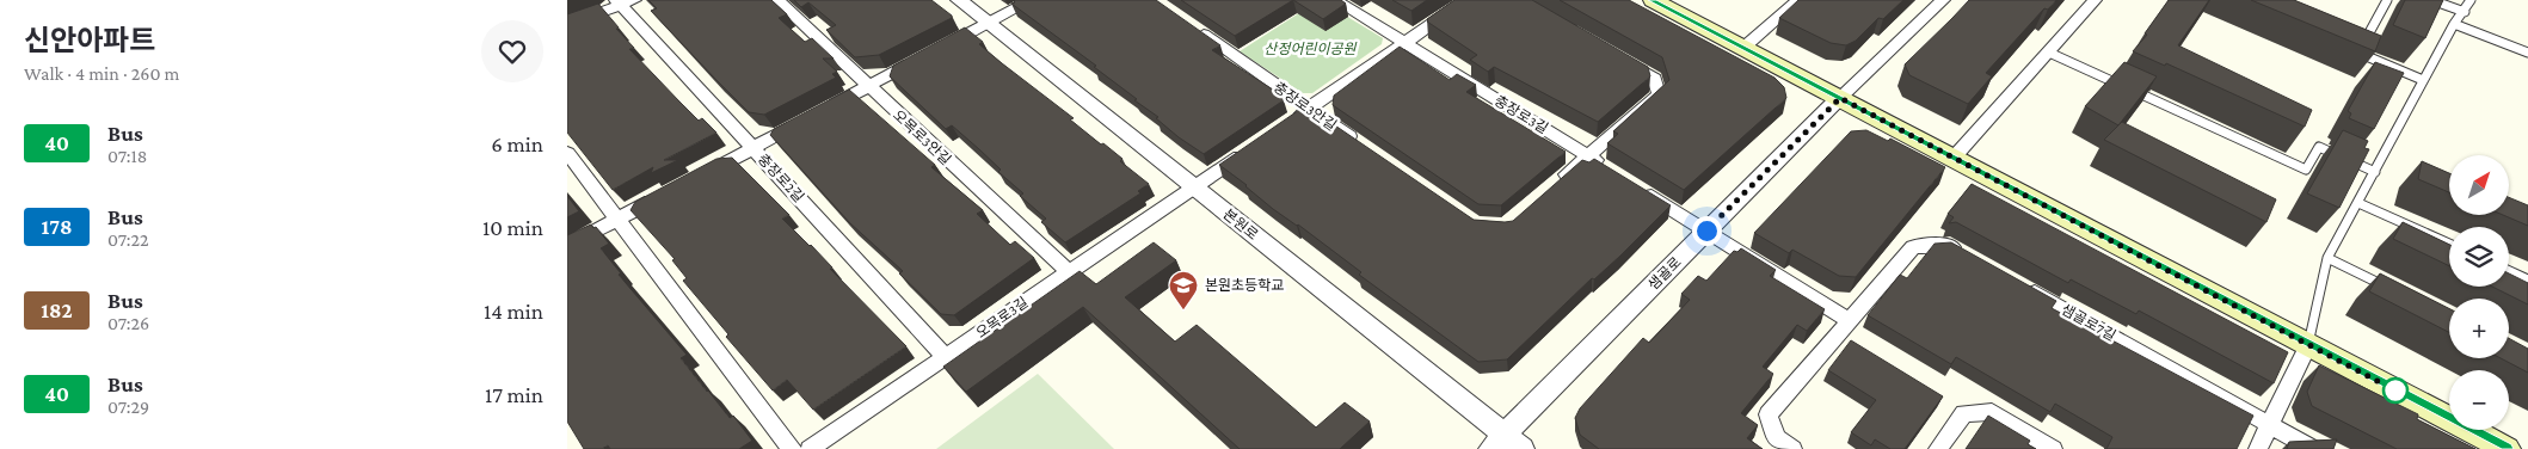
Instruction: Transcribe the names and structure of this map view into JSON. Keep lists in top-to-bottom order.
{
  "streets": {
    "street": [
      "충장로3안길",
      "충장로3길",
      "오목로3안길",
      "충장로2길",
      "본원로",
      "샘골로",
      "오목로3길",
      "샘골로7길"
    ]
  },
  "crossings": [
    ["오목로3안길", "오목로3길"],
    ["충장로2길", "오목로3길"],
    ["본원로", "샘골로"],
    ["본원로", "오목로3길"]
  ],
  "parks": ["산정어린이공원"],
  "places": {
    "school or university": ["본원초등학교"]
  },
  "lines": ["bus line 40"],
  "north": "top right",
  "page": {
    "heading": ["신안아파트", "Walk · 4 min · 260 m"],
    "list": [
      {
        "mark": "40",
        "name": "Bus",
        "note": "07:18",
        "value": "6 min"
      },
      {
        "mark": "178",
        "name": "Bus",
        "note": "07:22",
        "value": "10 min"
      },
      {
        "mark": "182",
        "name": "Bus",
        "note": "07:26",
        "value": "14 min"
      },
      {
        "mark": "40",
        "name": "Bus",
        "note": "07:29",
        "value": "17 min"
      }
    ],
    "map_buttons": ["+", "−"]
  }
}
